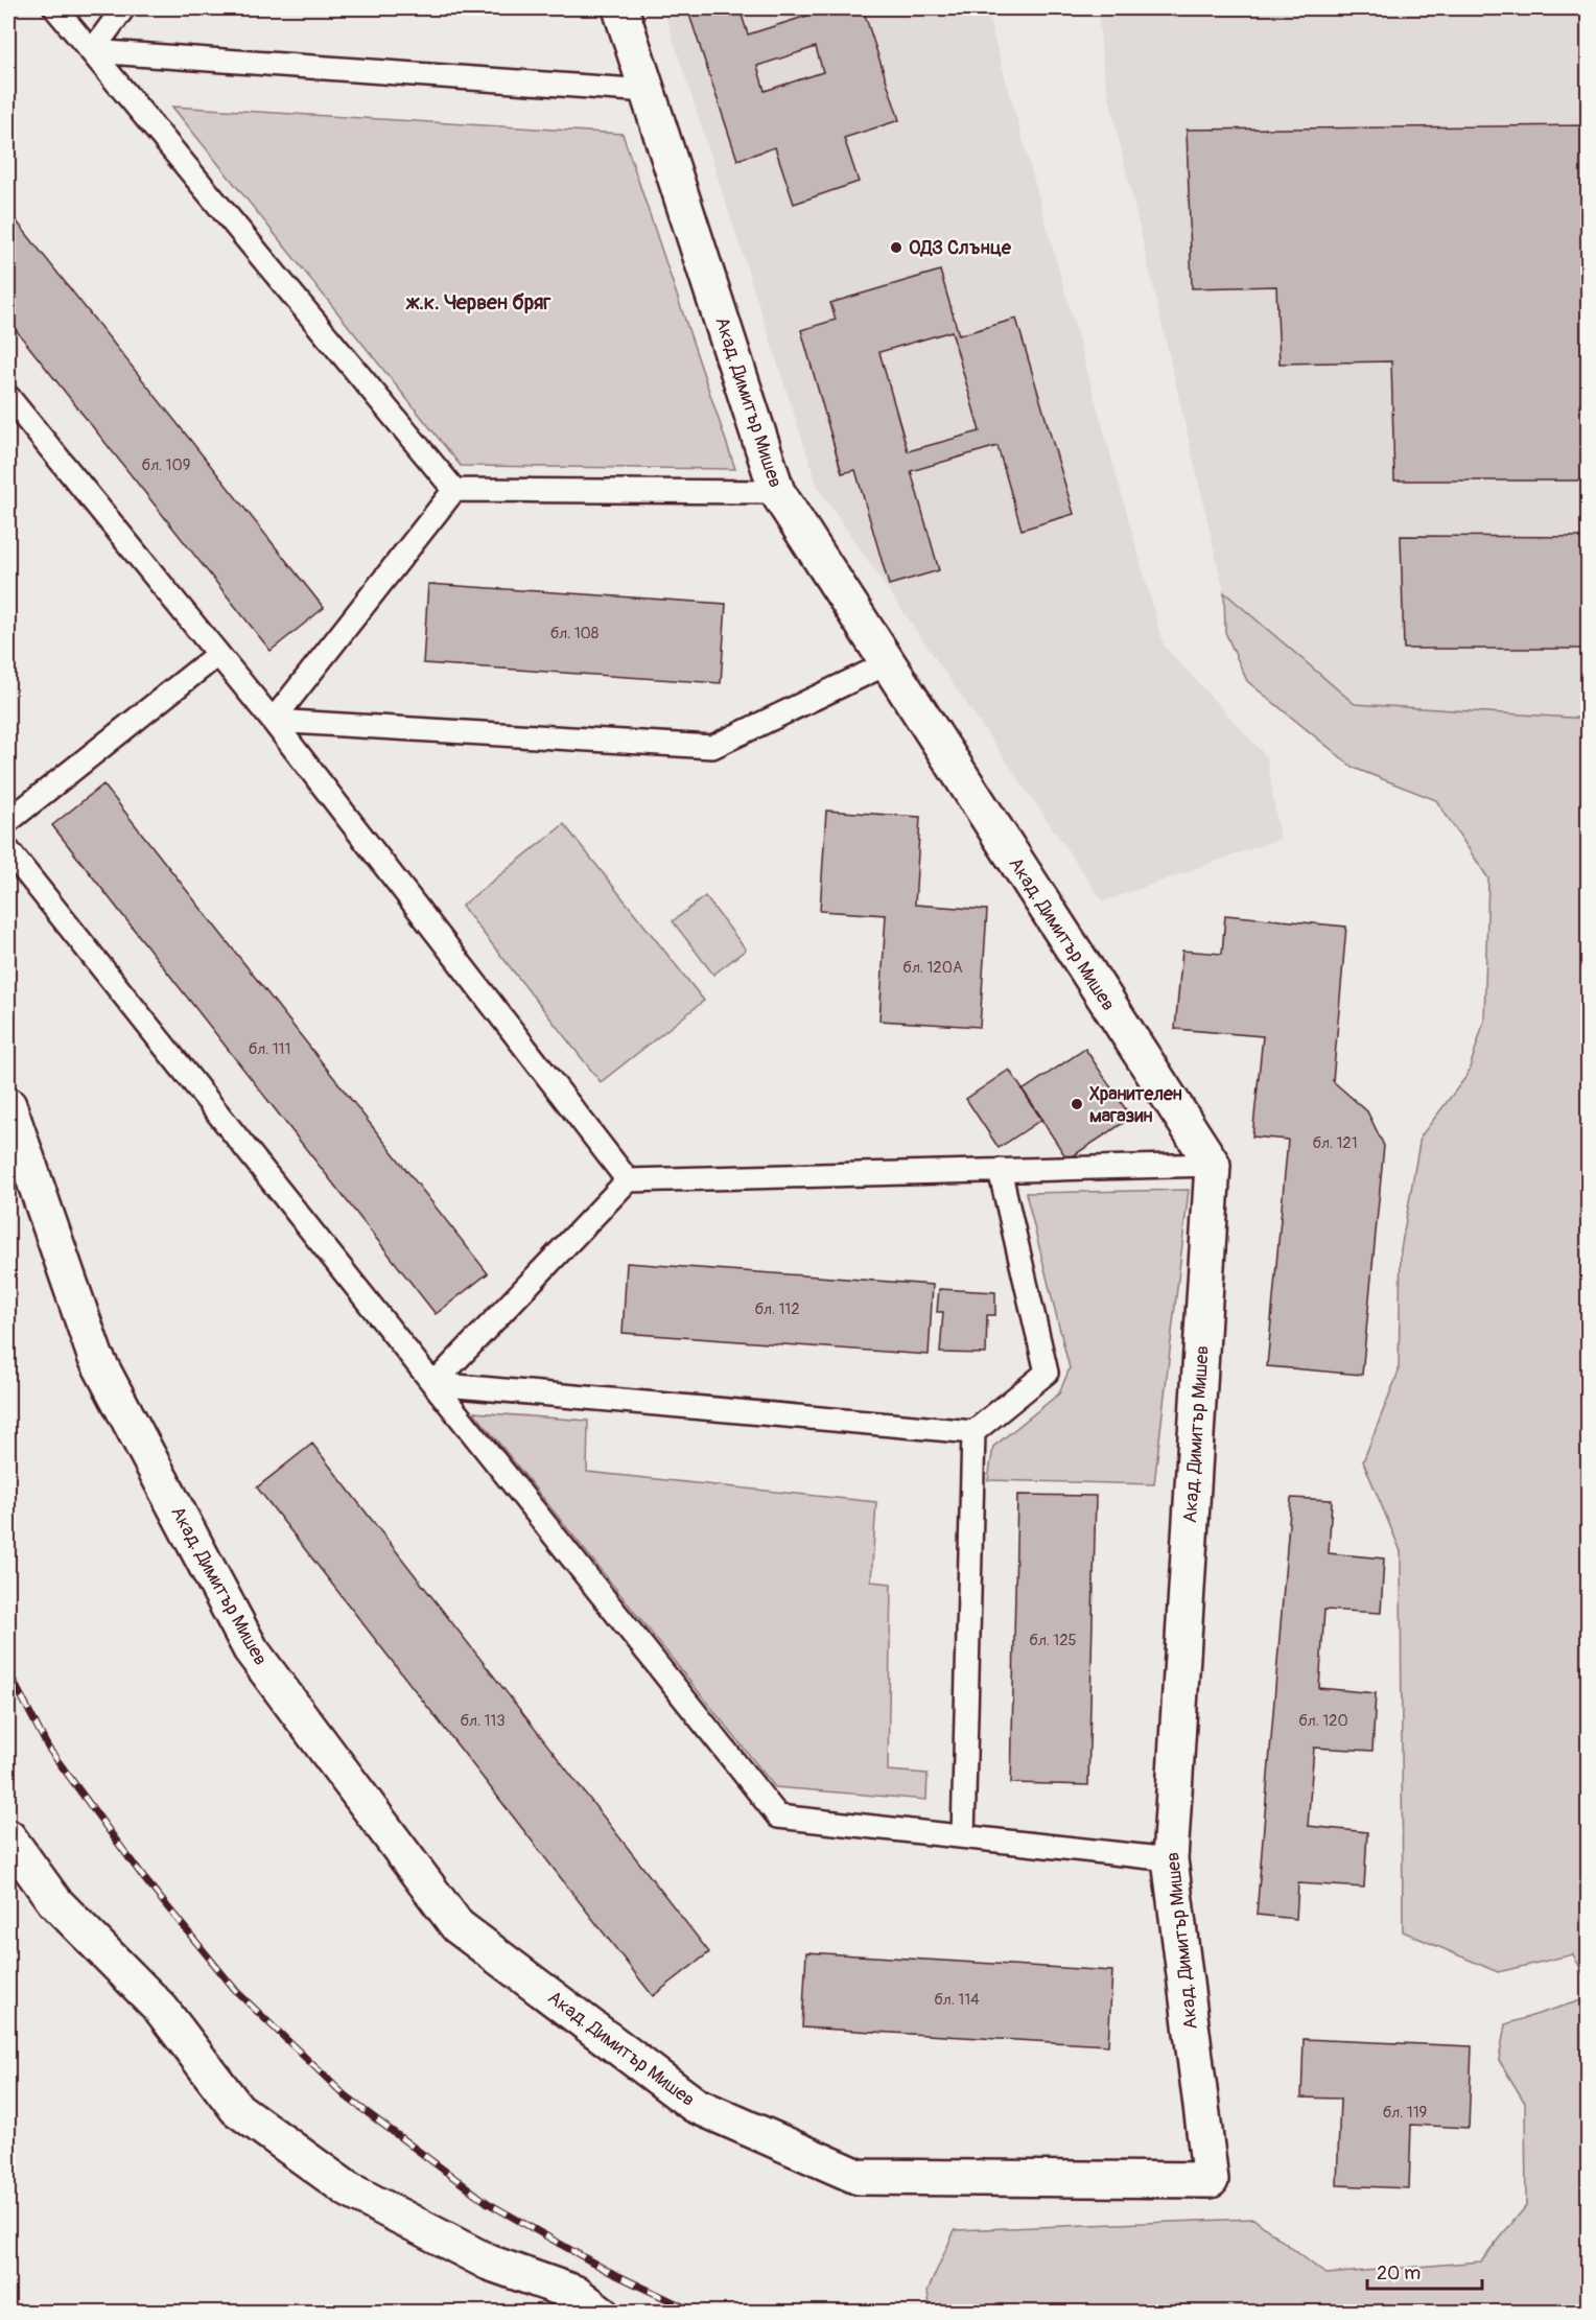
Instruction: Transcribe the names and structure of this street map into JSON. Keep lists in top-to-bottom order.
{
  "streets": {
    "street": ["Акад. Димитър Мишев"]
  },
  "districts": ["ж.к. Червен бряг"],
  "places": ["ОДЗ Слънце", "Хранителен магазин"],
  "house_numbers": [
    "бл. 109",
    "бл. 108",
    "бл. 120А",
    "бл. 111",
    "бл. 121",
    "бл. 112",
    "бл. 125",
    "бл. 113",
    "бл. 120",
    "бл. 114",
    "бл. 119"
  ],
  "scale_bar": "20 m"
}
